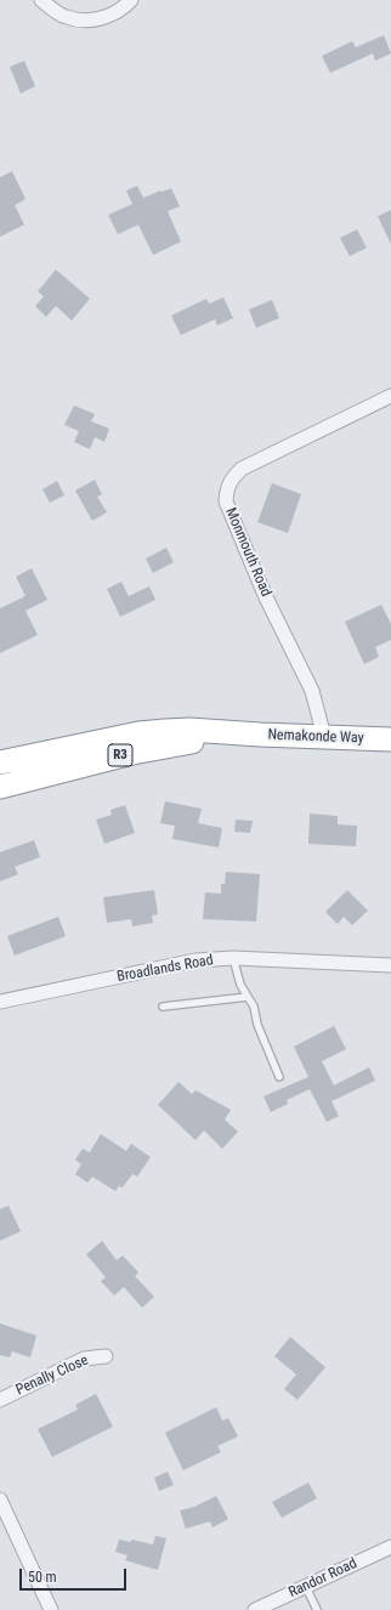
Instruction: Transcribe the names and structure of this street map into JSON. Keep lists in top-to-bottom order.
{
  "streets": {
    "highway": ["Nemakonde Way", "R3"],
    "street": [
      "Monmouth Road",
      "Broadlands Road",
      "Penally Close",
      "Randor Road"
    ]
  },
  "crossings": [
    ["Monmouth Road", "Nemakonde Way"]
  ],
  "scale_bar": "50 m"
}
